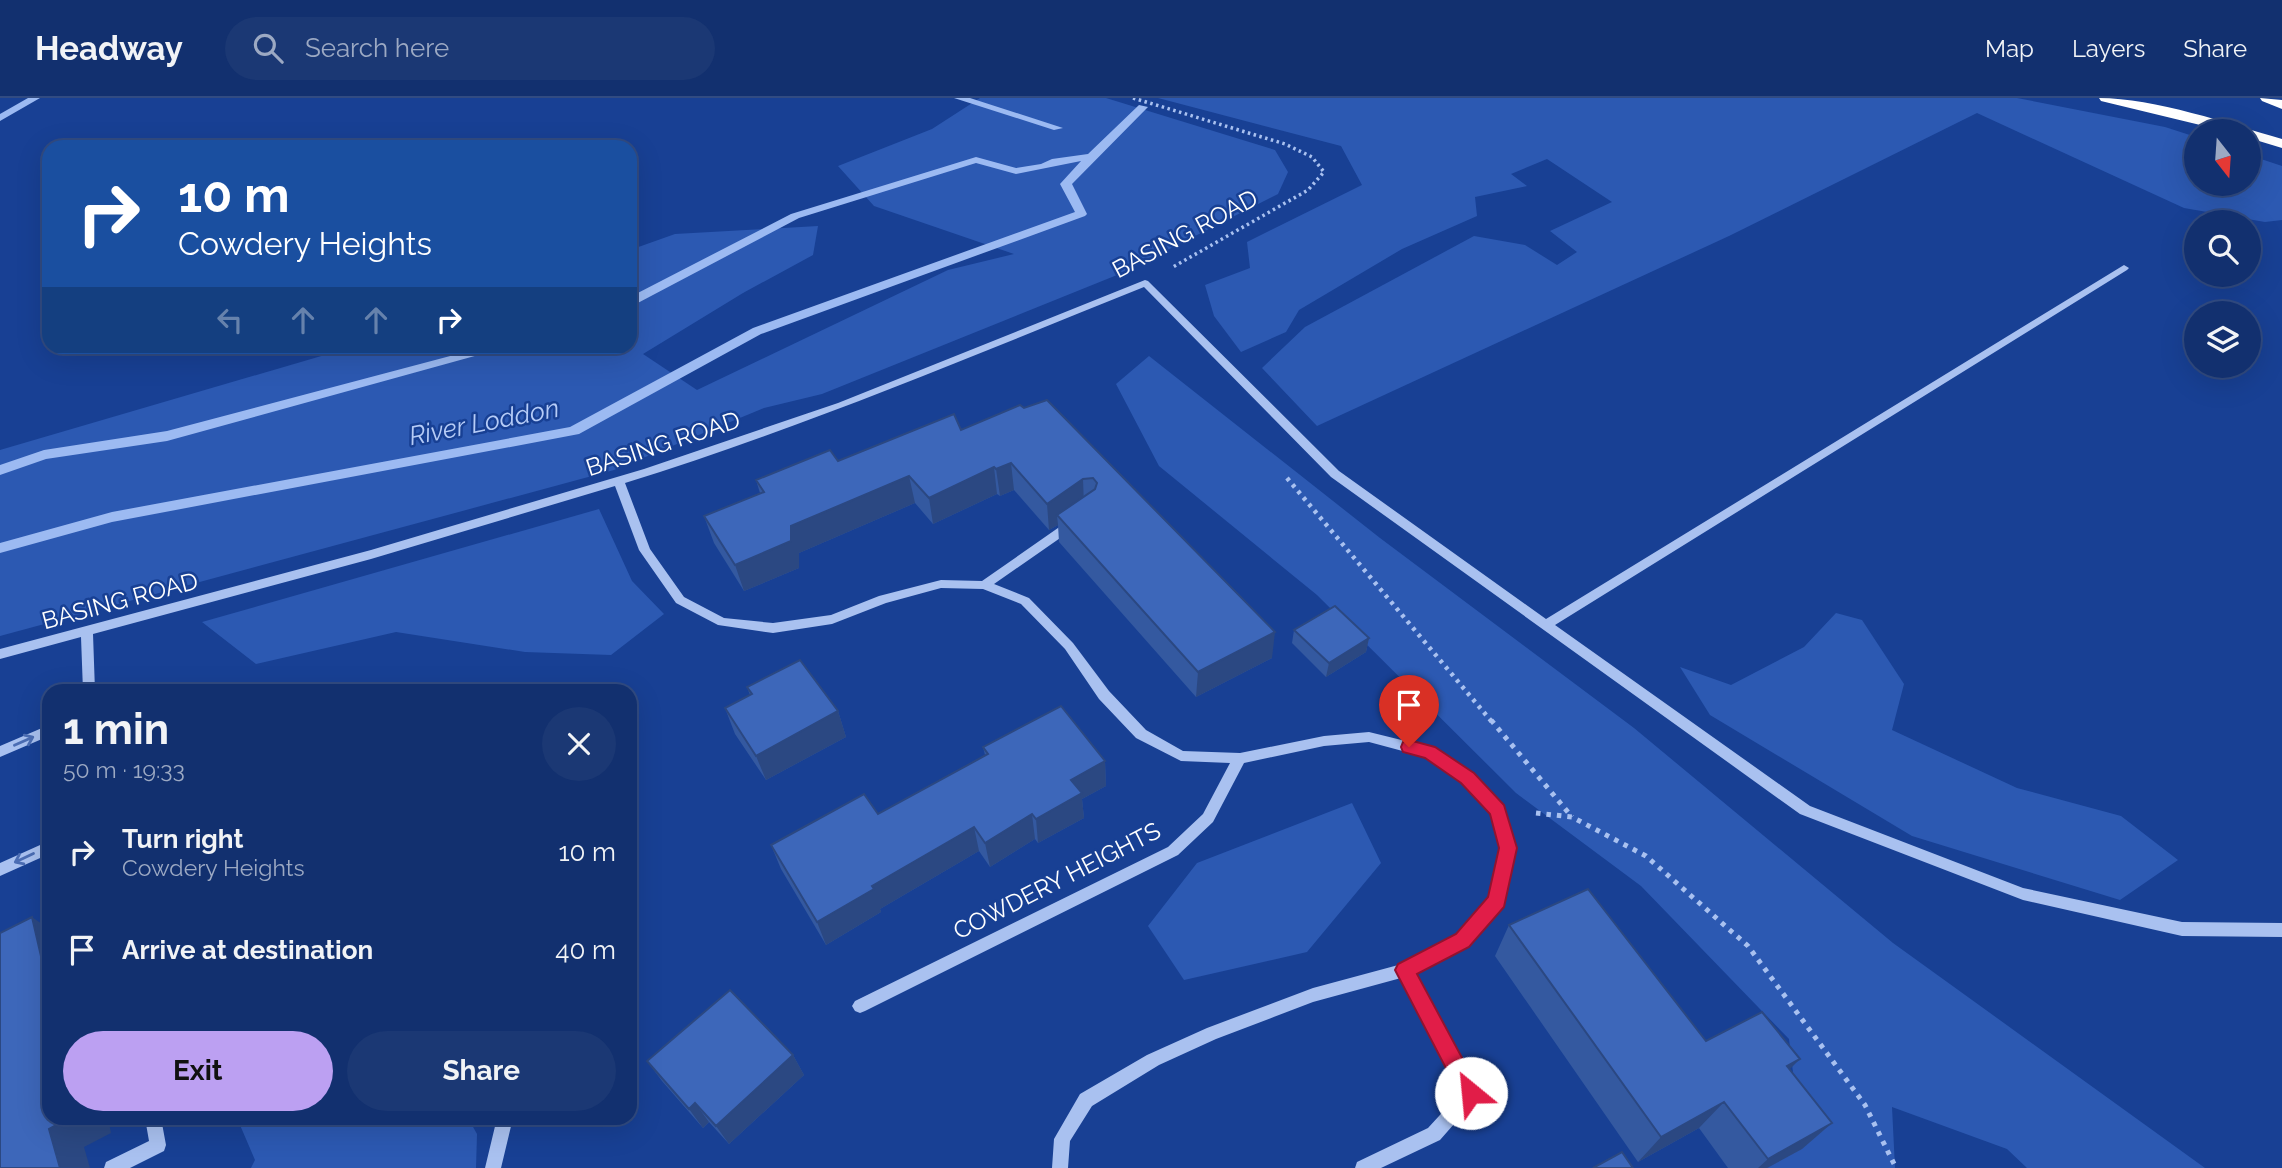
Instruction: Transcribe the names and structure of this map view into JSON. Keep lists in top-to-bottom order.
{
  "streets": {
    "street": ["BASING ROAD", "COWDERY HEIGHTS"]
  },
  "water": ["River Loddon"],
  "north": "bottom",
  "page": {
    "header": "Headway",
    "search": "Search here",
    "nav": ["Map", "Layers", "Share"],
    "turn": ["10 m", "Cowdery Heights"],
    "heading": ["1 min", "50 m · 19:33"],
    "list": [
      {
        "name": "Turn right",
        "note": "Cowdery Heights",
        "value": "10 m"
      },
      {
        "name": "Arrive at destination",
        "value": "40 m"
      }
    ],
    "buttons": ["Exit", "Share"]
  }
}
